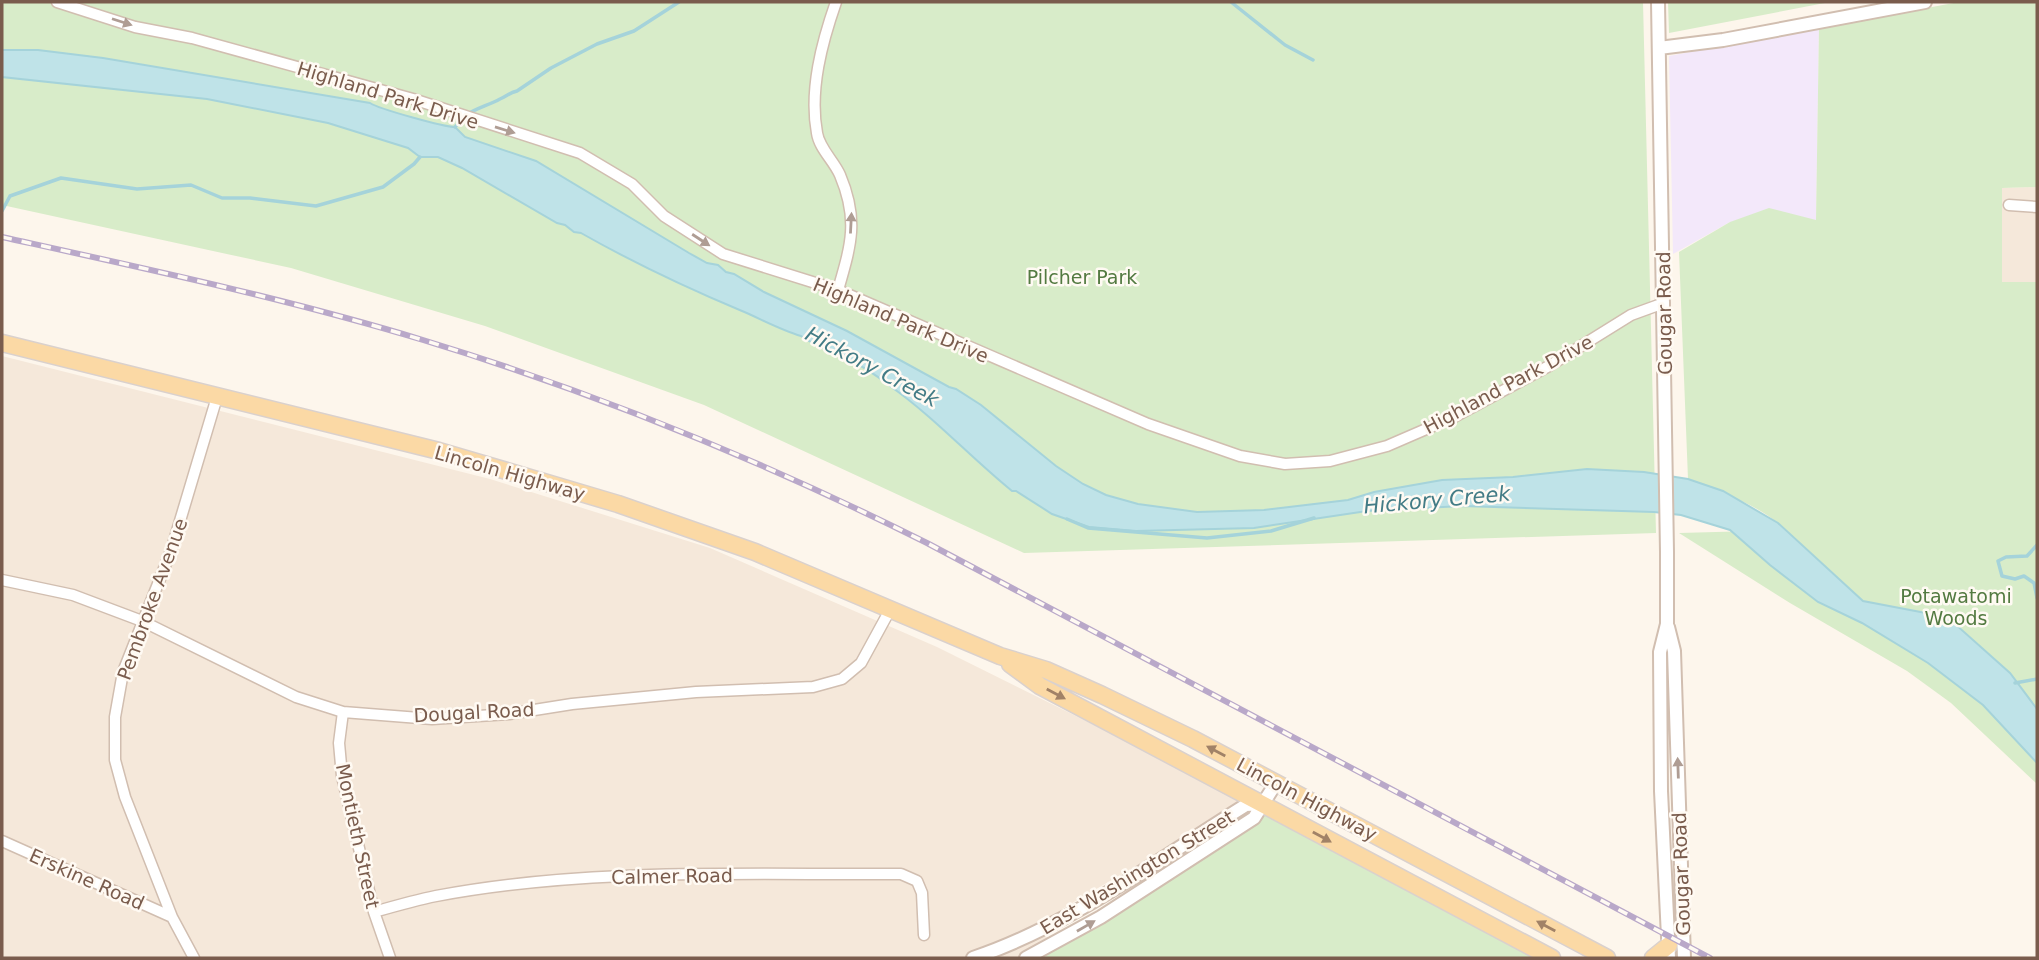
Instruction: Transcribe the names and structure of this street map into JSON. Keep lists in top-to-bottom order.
{
  "streets": {
    "main road": ["Lincoln Highway"],
    "street": [
      "Highland Park Drive",
      "Gougar Road",
      "Pembroke Avenue",
      "Dougal Road",
      "Montieth Street",
      "East Washington Street",
      "Calmer Road",
      "Erskine Road"
    ]
  },
  "crossings": [
    ["Highland Park Drive", "Gougar Road"],
    ["Lincoln Highway", "Pembroke Avenue"],
    ["Lincoln Highway", "Dougal Road"],
    ["Lincoln Highway", "East Washington Street"],
    ["Pembroke Avenue", "Dougal Road"],
    ["Pembroke Avenue", "Erskine Road"],
    ["Dougal Road", "Montieth Street"],
    ["Montieth Street", "Calmer Road"]
  ],
  "one_way": ["Highland Park Drive"],
  "water": ["Hickory Creek"],
  "parks": ["Pilcher Park", "Potawatomi Woods"]
}
